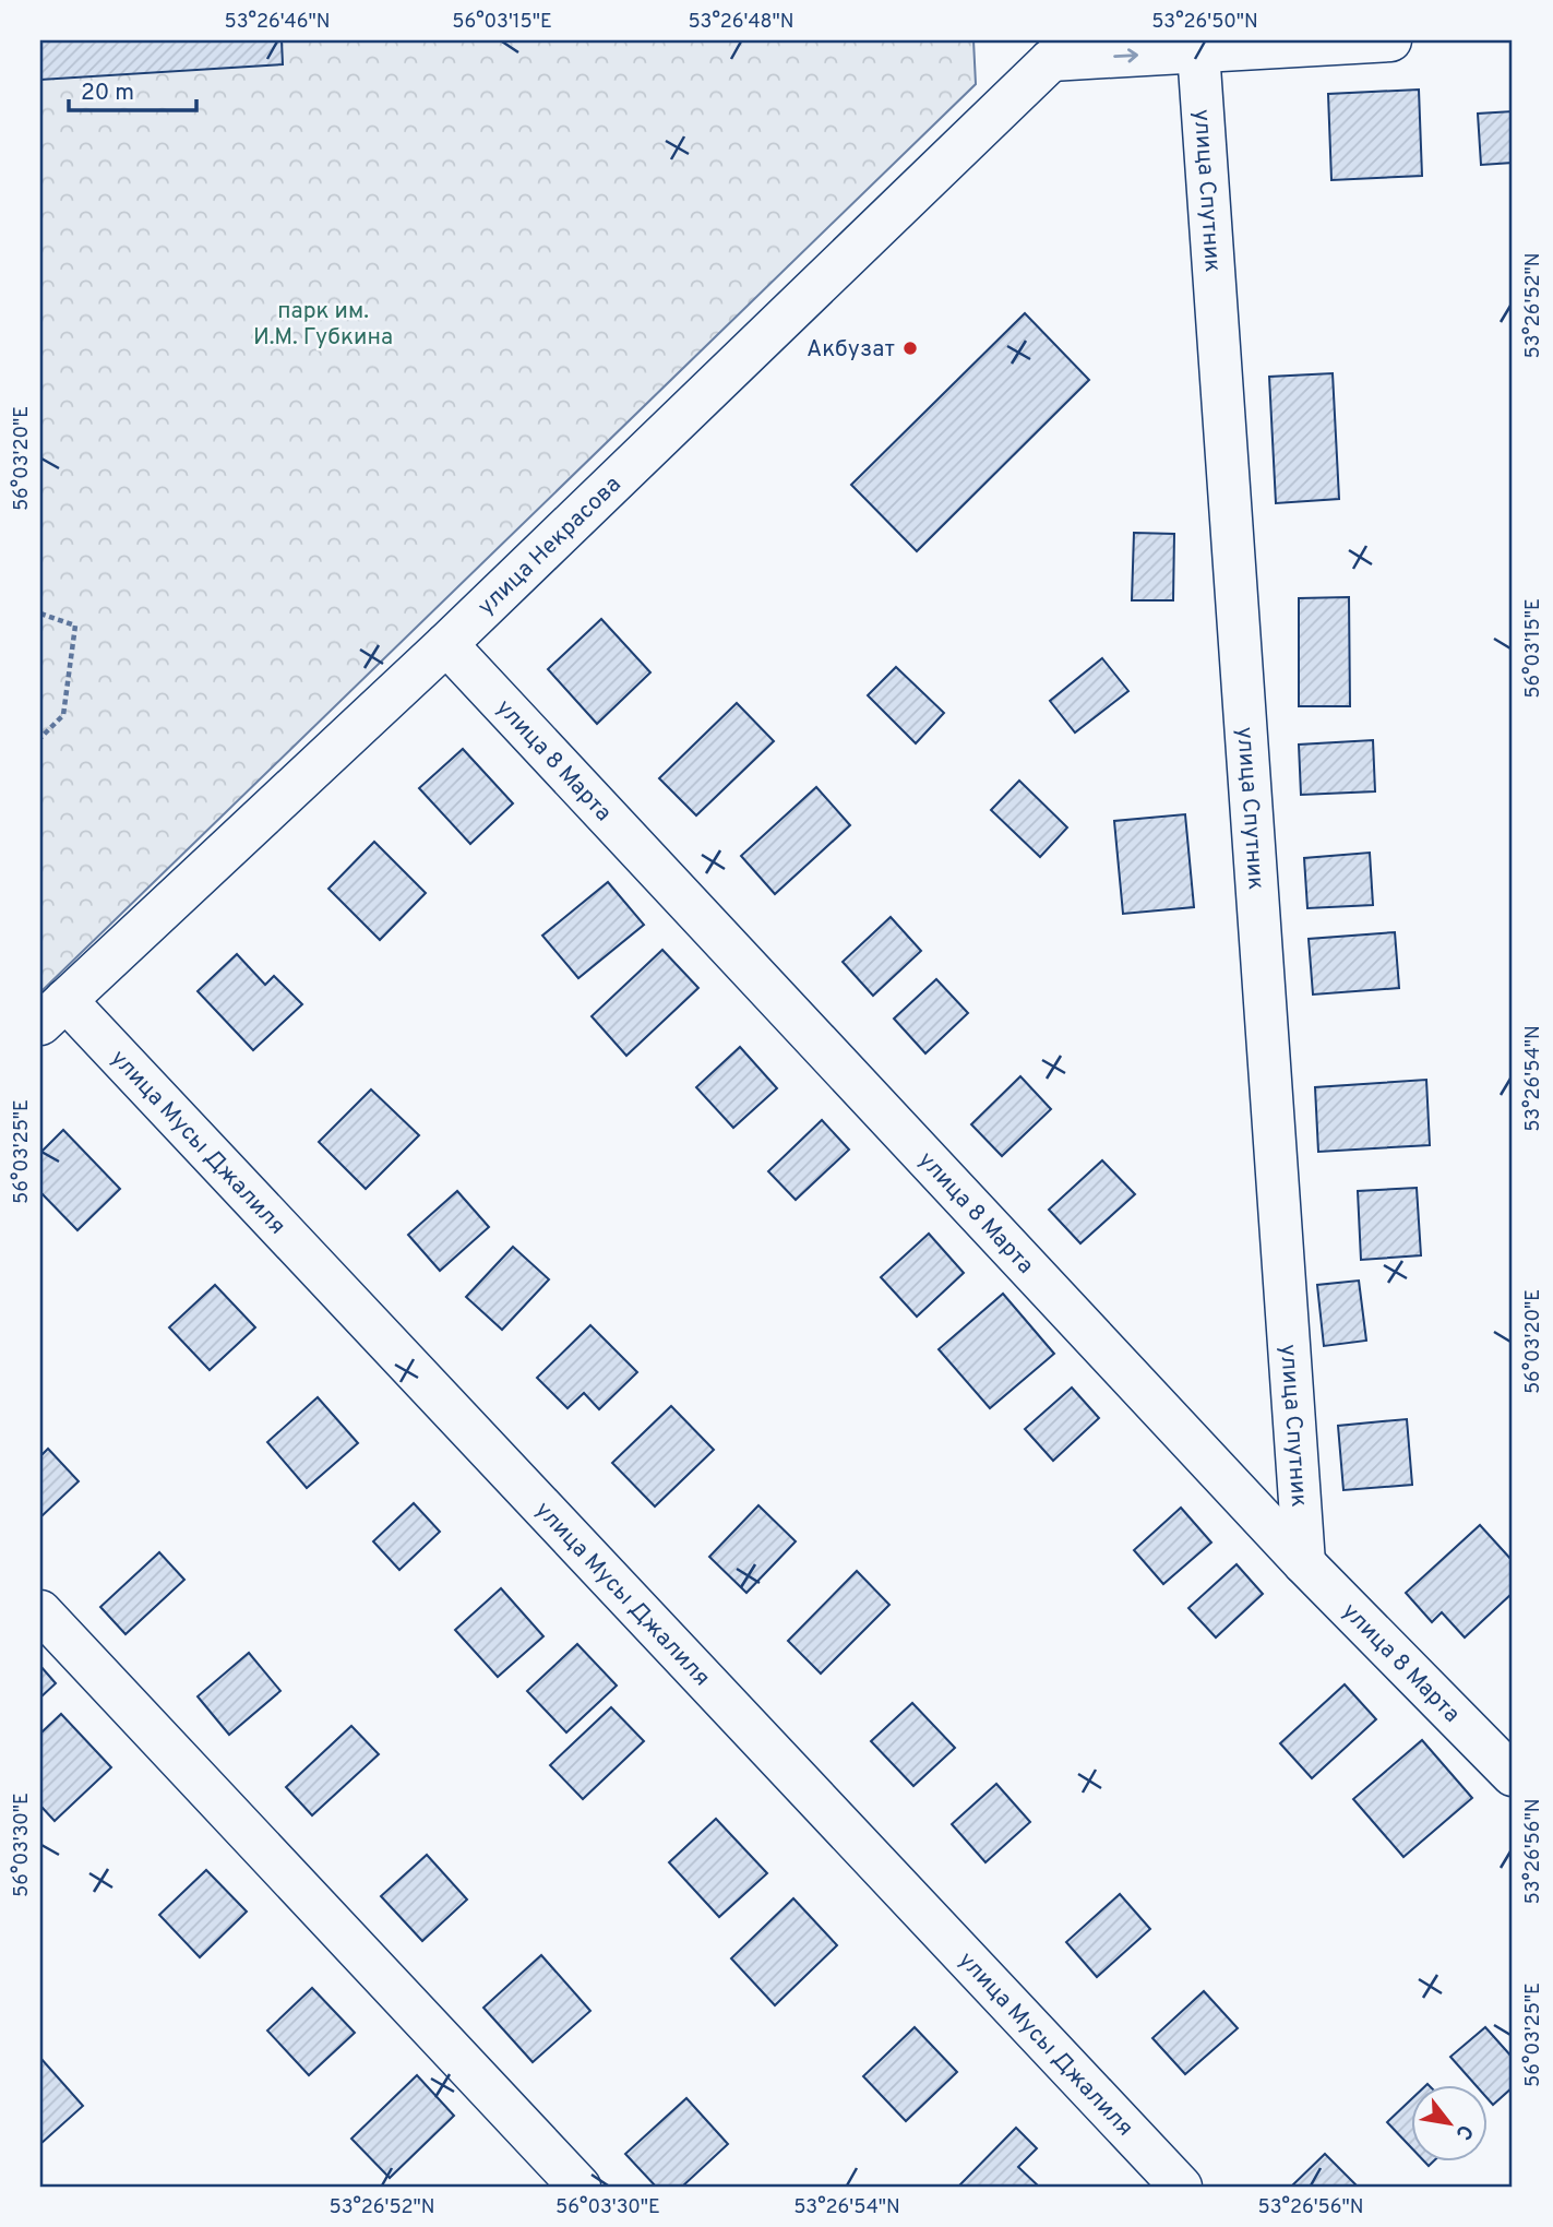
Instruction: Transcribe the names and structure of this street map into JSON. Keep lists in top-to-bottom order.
{
  "streets": {
    "street": [
      "улица Спутник",
      "улица Некрасова",
      "улица 8 Марта",
      "улица Мусы Джалиля"
    ]
  },
  "crossings": [
    ["улица Спутник", "улица 8 Марта"],
    ["улица Некрасова", "улица 8 Марта"],
    ["улица Некрасова", "улица Мусы Джалиля"]
  ],
  "parks": ["парк им. И.М. Губкина"],
  "places": ["Акбузат"],
  "scale_bar": "20 m",
  "north": "bottom right",
  "coordinates": [
    "53°26'46\"N",
    "56°03'15\"E",
    "53°26'48\"N",
    "53°26'50\"N",
    "53°26'52\"N",
    "56°03'20\"E",
    "53°26'54\"N",
    "56°03'25\"E",
    "56°03'30\"E",
    "53°26'56\"N"
  ]
}
